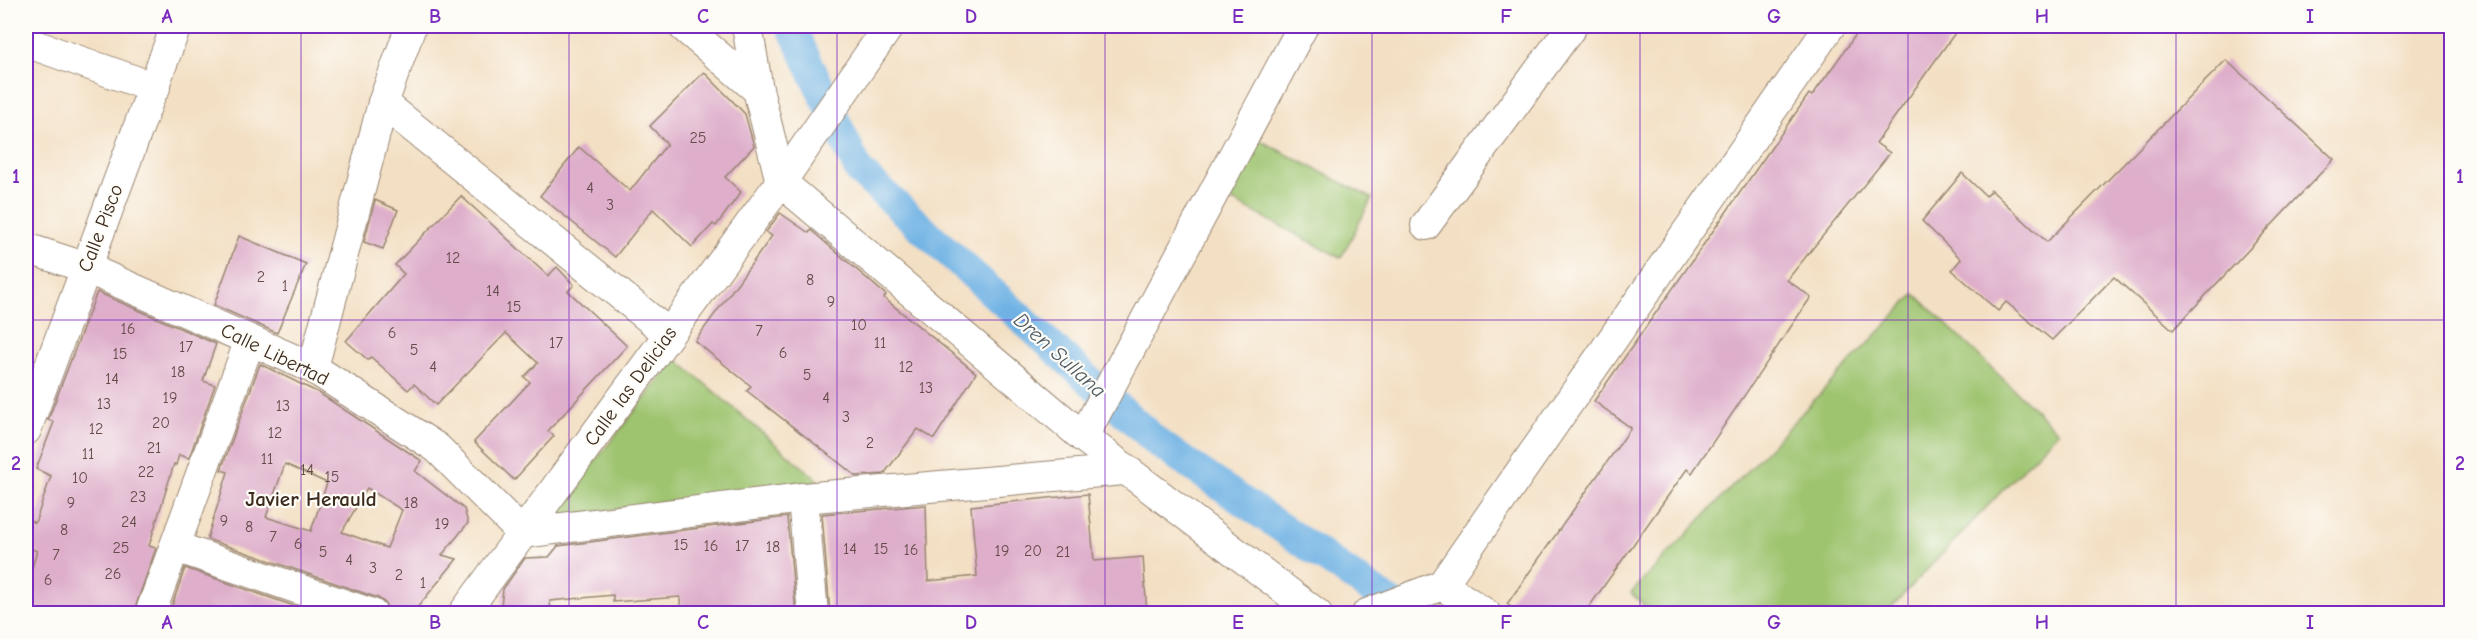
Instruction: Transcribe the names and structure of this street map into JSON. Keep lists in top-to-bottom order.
{
  "streets": {
    "street": ["Calle Pisco", "Calle Libertad", "Calle las Delicias"]
  },
  "crossings": [
    ["Calle Pisco", "Calle Libertad"],
    ["Calle Libertad", "Calle las Delicias"]
  ],
  "districts": ["Javier Herauld"],
  "water": ["Dren Sullana"],
  "house_numbers": [
    "25",
    "4",
    "3",
    "12",
    "2",
    "8",
    "1",
    "14",
    "9",
    "15",
    "10",
    "16",
    "7",
    "6",
    "17",
    "11",
    "17",
    "5",
    "6",
    "15",
    "4",
    "12",
    "18",
    "5",
    "14",
    "13",
    "19",
    "4",
    "13",
    "13",
    "3",
    "20",
    "12",
    "12",
    "2",
    "21",
    "11",
    "11",
    "14",
    "22",
    "15",
    "10",
    "23",
    "9",
    "18",
    "9",
    "24",
    "19",
    "8",
    "8",
    "7",
    "6",
    "15",
    "16",
    "17",
    "18",
    "25",
    "14",
    "15",
    "16",
    "19",
    "20",
    "5",
    "21",
    "7",
    "4",
    "3",
    "26",
    "2",
    "6",
    "1"
  ],
  "grid": {
    "columns": [
      "A",
      "B",
      "C",
      "D",
      "E",
      "F",
      "G",
      "H",
      "I"
    ],
    "rows": ["1", "2"]
  }
}
